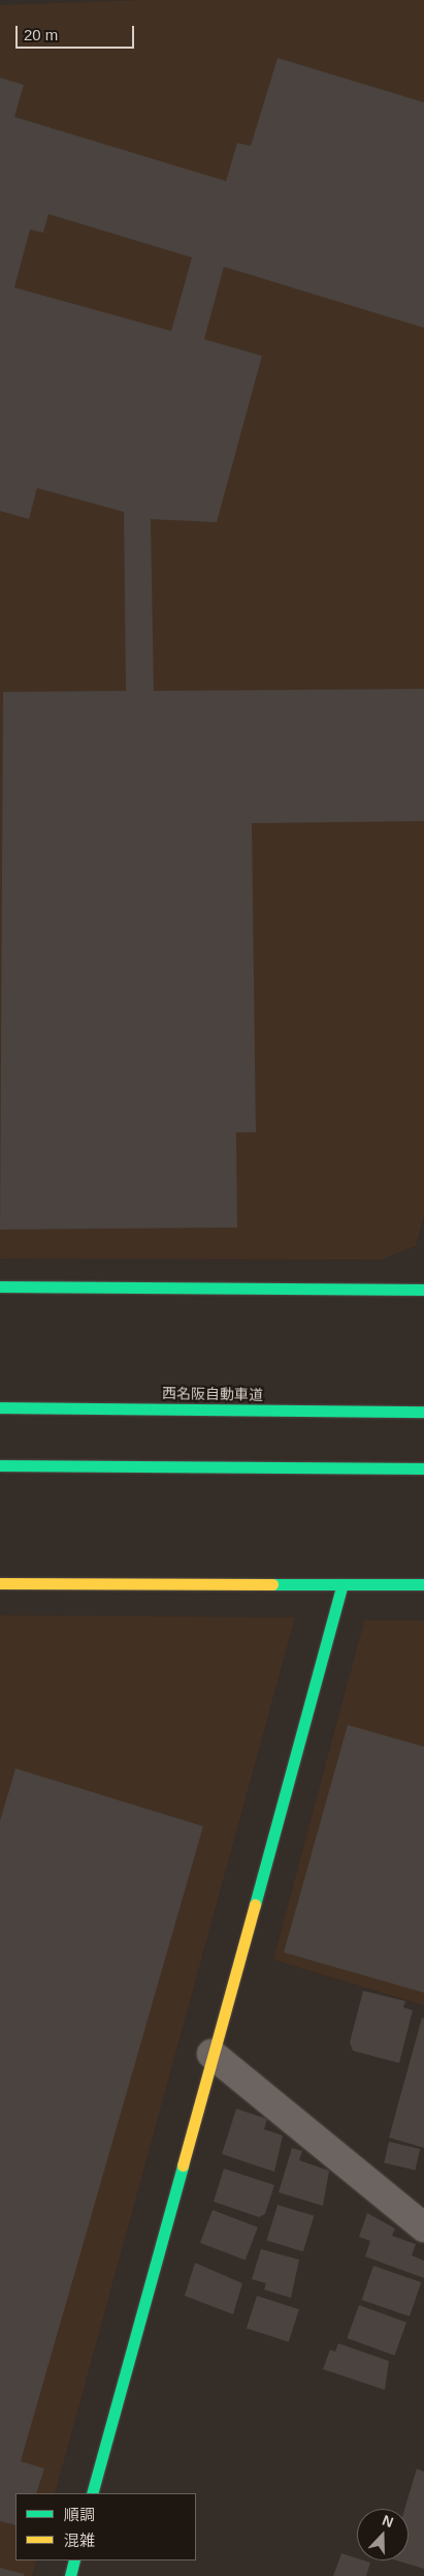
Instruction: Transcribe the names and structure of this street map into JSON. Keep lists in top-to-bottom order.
{
  "streets": {
    "main road": ["西名阪自動車道"]
  },
  "legend": ["順調", "混雑"],
  "scale_bar": "20 m",
  "north": "top"
}
